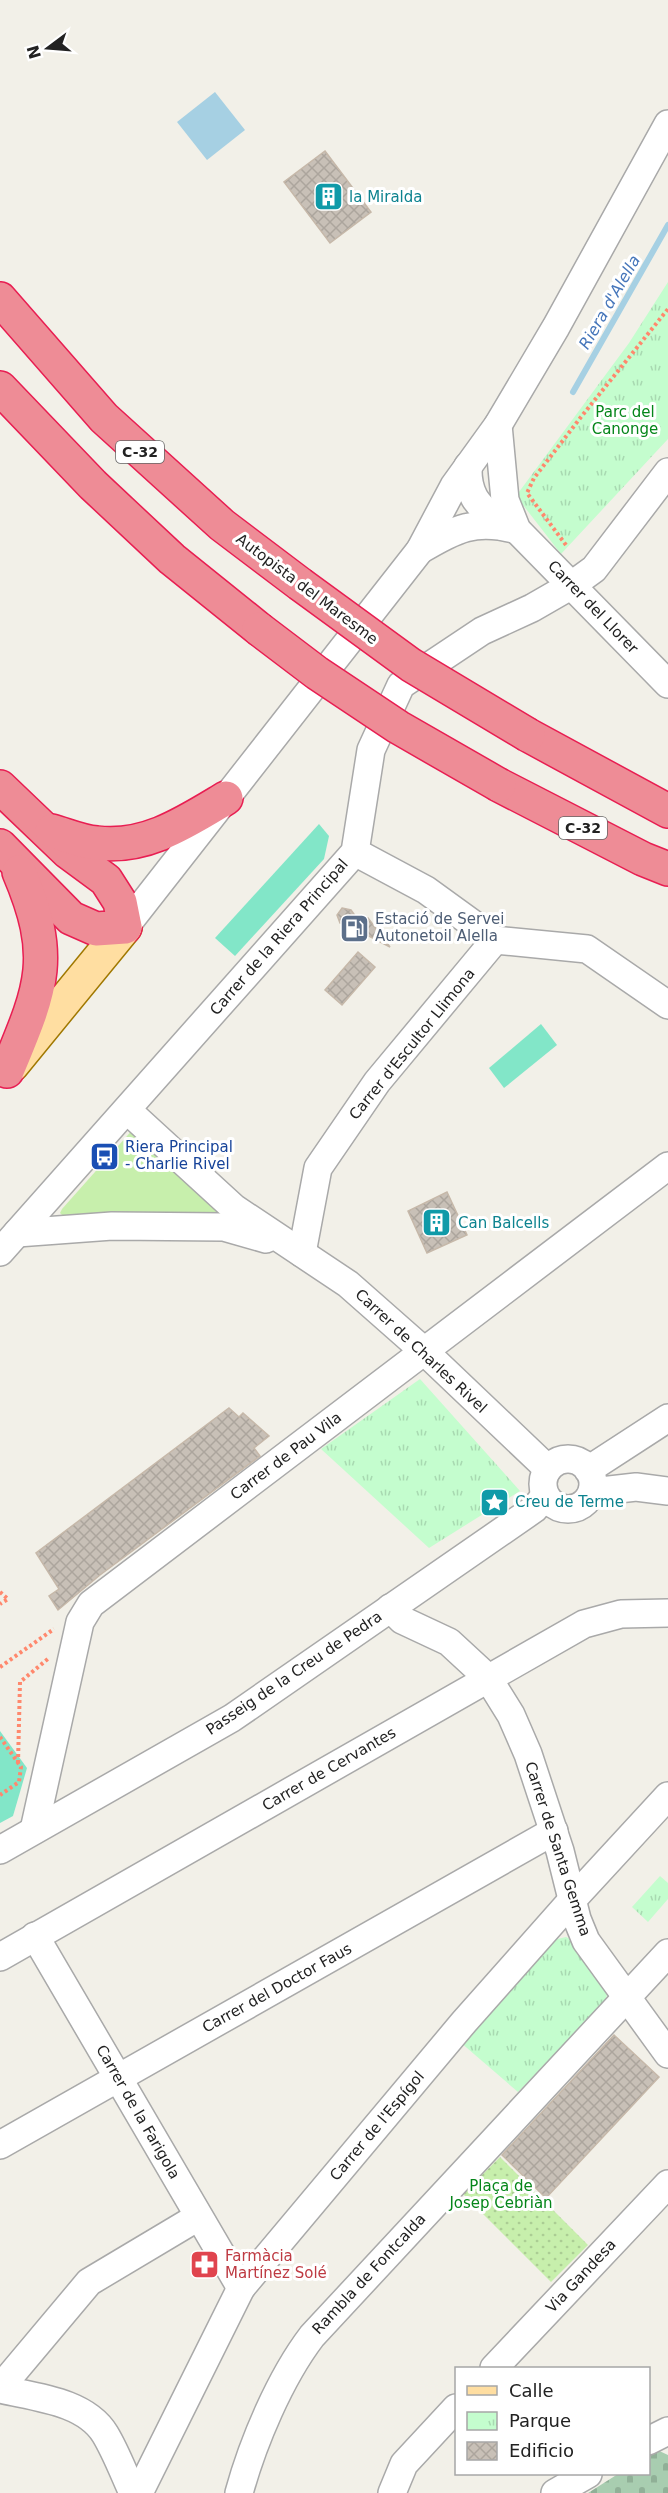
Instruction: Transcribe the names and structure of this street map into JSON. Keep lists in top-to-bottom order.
{
  "streets": {
    "highway": ["C-32", "Autopista del Maresme"],
    "street": [
      "Carrer del Llorer",
      "Carrer de la Riera Principal",
      "Carrer d'Escultor Llimona",
      "Carrer de Charles Rivel",
      "Carrer de Pau Vila",
      "Passeig de la Creu de Pedra",
      "Carrer de Cervantes",
      "Carrer de Santa Gemma",
      "Carrer del Doctor Faus",
      "Carrer de la Farigola",
      "Carrer de l'Espígol",
      "Rambla de Fontcalda",
      "Via Gandesa"
    ]
  },
  "crossings": [
    ["Carrer del Llorer", "Carrer de la Riera Principal"],
    ["Carrer de la Riera Principal", "Carrer de Charles Rivel"],
    ["Carrer d'Escultor Llimona", "Carrer de Charles Rivel"],
    ["Carrer de Charles Rivel", "Carrer de Pau Vila"],
    ["Carrer de Charles Rivel", "Passeig de la Creu de Pedra"],
    ["Carrer de Pau Vila", "Passeig de la Creu de Pedra"],
    ["Passeig de la Creu de Pedra", "Carrer de Santa Gemma"],
    ["Carrer de Cervantes", "Carrer de Santa Gemma"],
    ["Carrer de Cervantes", "Carrer de la Farigola"],
    ["Carrer de Santa Gemma", "Carrer del Doctor Faus"],
    ["Carrer de Santa Gemma", "Carrer de l'Espígol"],
    ["Carrer de Santa Gemma", "Rambla de Fontcalda"],
    ["Carrer del Doctor Faus", "Carrer de la Farigola"],
    ["Carrer de la Farigola", "Carrer de l'Espígol"]
  ],
  "water": ["Riera d'Alella"],
  "parks": ["Parc del Canonge", "Plaça de Josep Cebriàn"],
  "places": {
    "building": ["la Miralda", "Can Balcells"],
    "fuel station": ["Estació de Servei Autonetoil Alella"],
    "bus stop": ["Riera Principal - Charlie Rivel"],
    "place": ["Creu de Terme"],
    "pharmacy": ["Farmàcia Martínez Solé"]
  },
  "legend": ["Calle", "Parque", "Edificio"],
  "north": "left"
}
